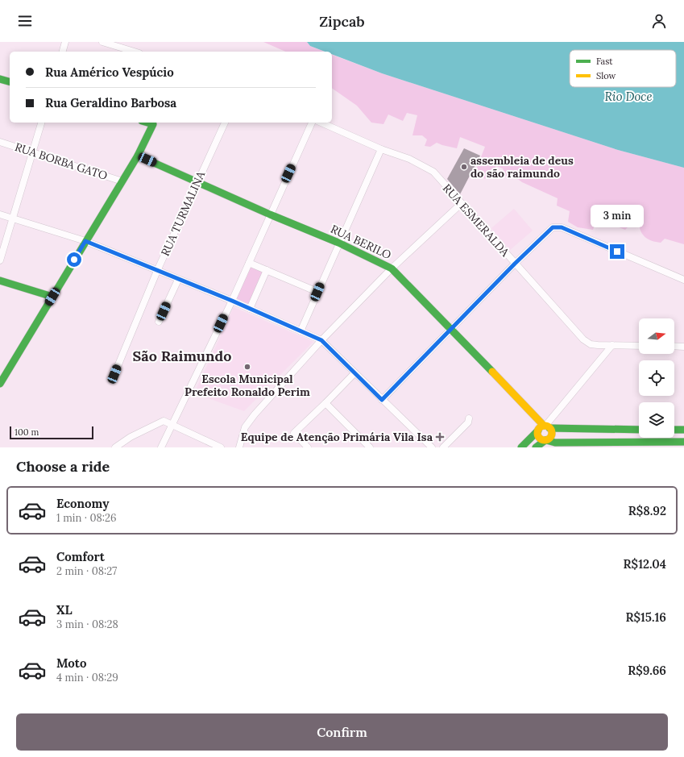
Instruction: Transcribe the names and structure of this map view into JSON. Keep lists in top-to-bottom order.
{
  "streets": {
    "street": [
      "RUA BORBA GATO",
      "RUA TURMALINA",
      "RUA ESMERALDA",
      "RUA BERILO"
    ]
  },
  "crossings": [
    ["RUA TURMALINA", "RUA BERILO"]
  ],
  "districts": ["São Raimundo"],
  "water": ["Rio Doce"],
  "places": {
    "other": ["assembleia de deus do são raimundo", "Escola Municipal Prefeito Ronaldo Perim"],
    "health": ["Equipe de Atenção Primária Vila Isa"]
  },
  "legend": ["Fast", "Slow"],
  "scale_bar": "100 m",
  "north": "right",
  "page": {
    "header": "Zipcab",
    "banner": ["Rua Américo Vespúcio", "Rua Geraldino Barbosa"],
    "bubble": "3 min",
    "scale": "100 m",
    "heading": "Choose a ride",
    "list": [
      {
        "name": "Economy",
        "note": "1 min · 08:26",
        "value": "R$8.92"
      },
      {
        "name": "Comfort",
        "note": "2 min · 08:27",
        "value": "R$12.04"
      },
      {
        "name": "XL",
        "note": "3 min · 08:28",
        "value": "R$15.16"
      },
      {
        "name": "Moto",
        "note": "4 min · 08:29",
        "value": "R$9.66"
      }
    ],
    "buttons": "Confirm"
  }
}
